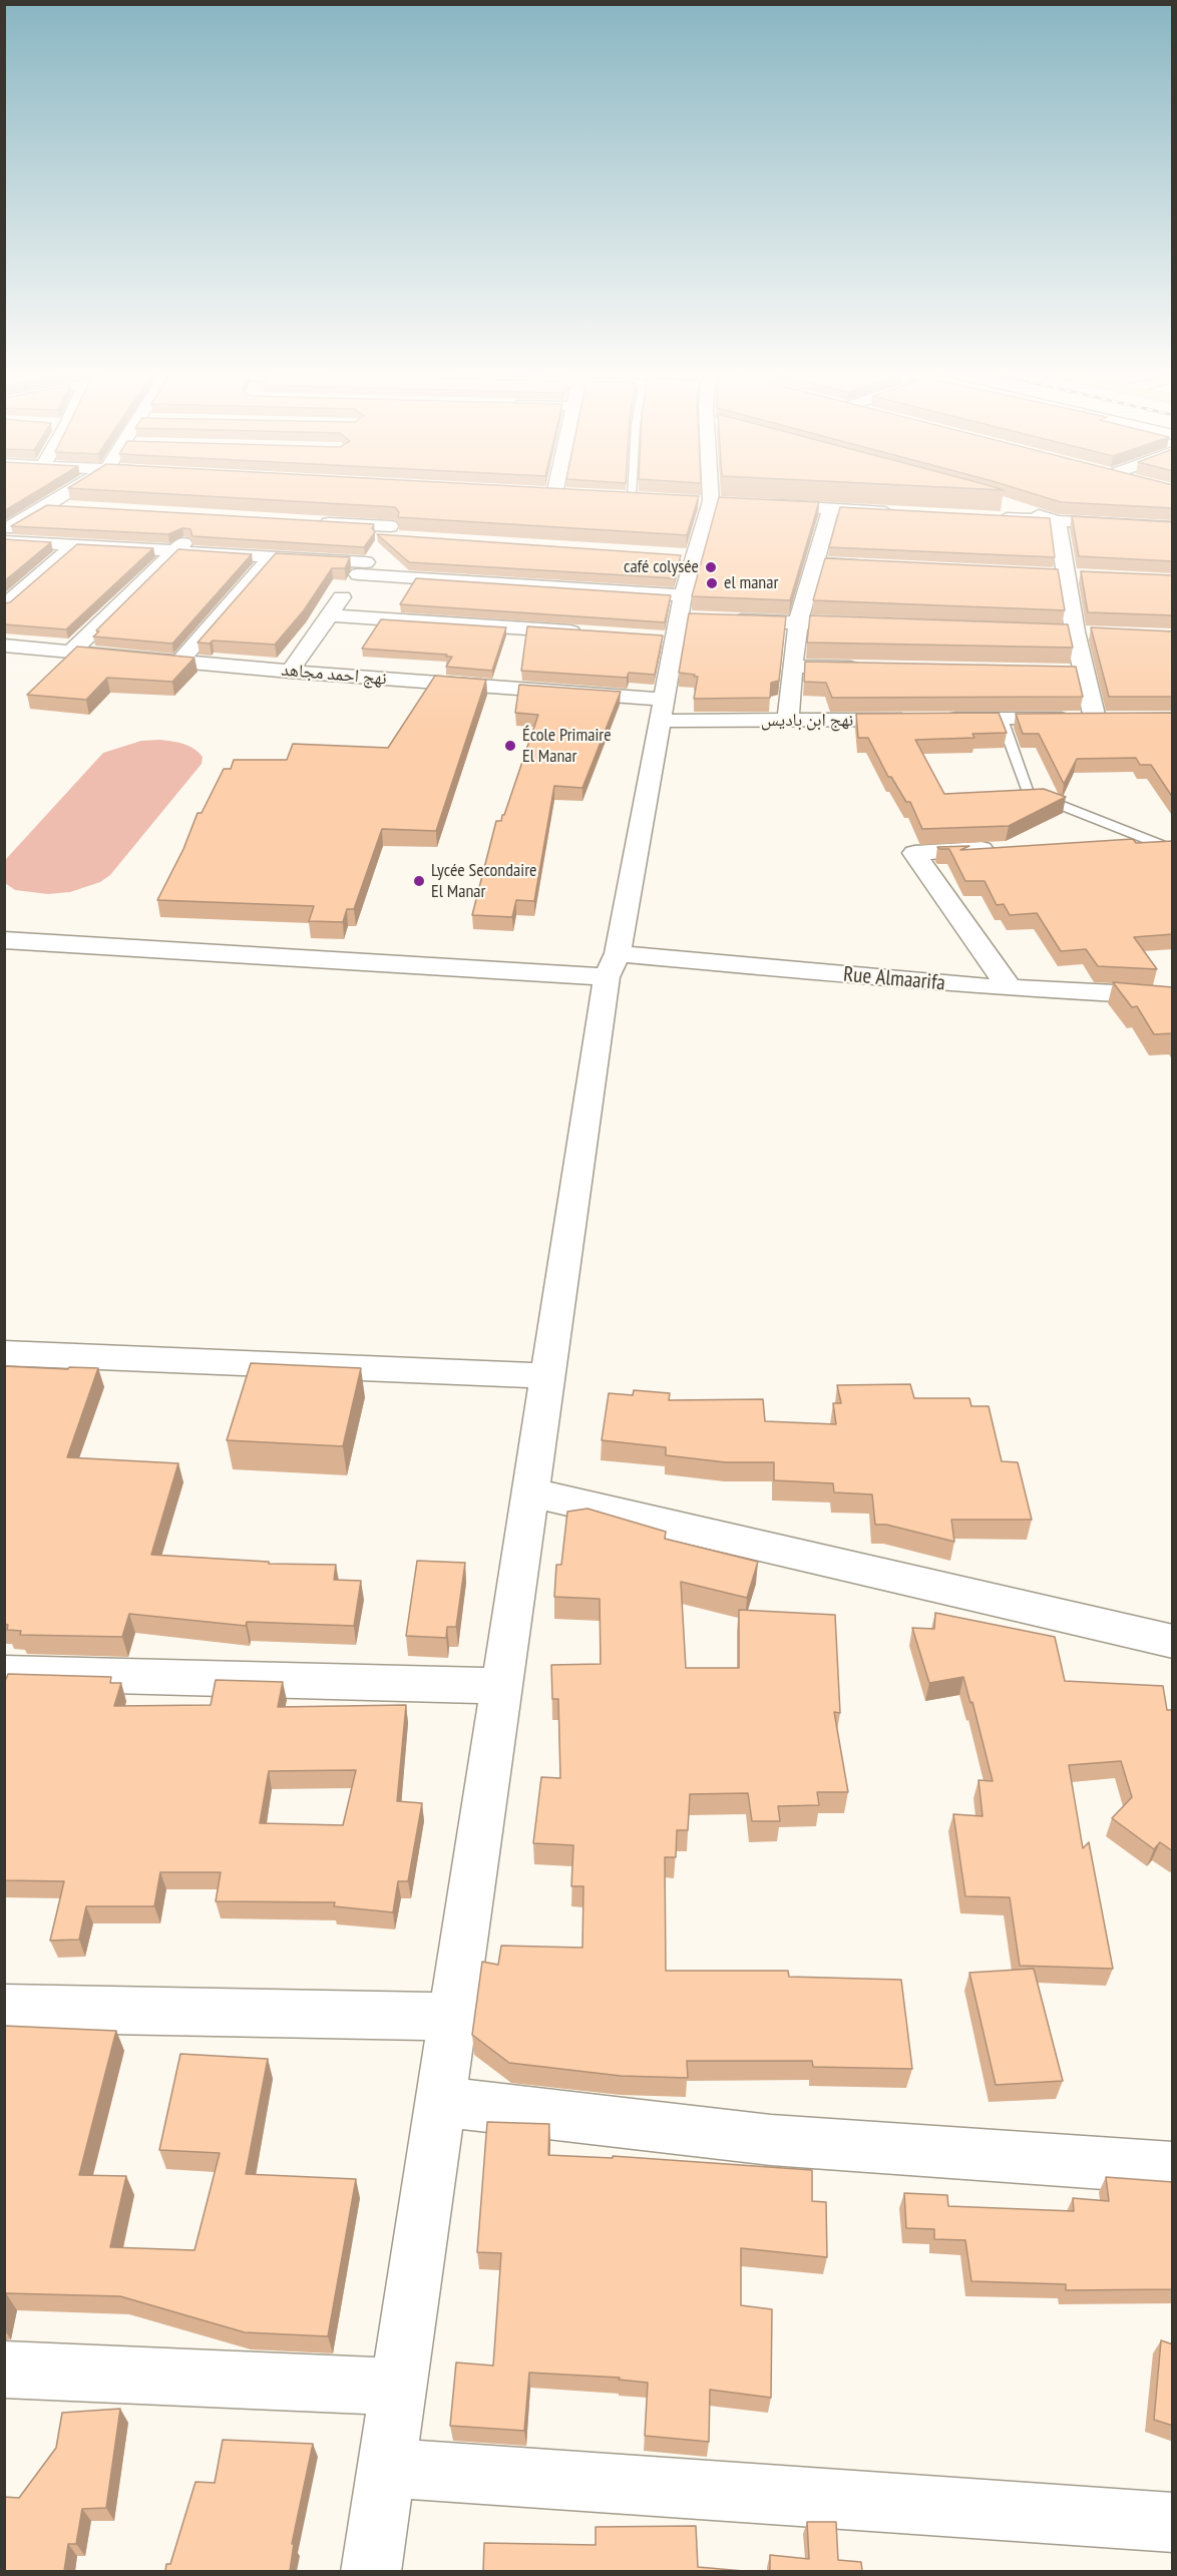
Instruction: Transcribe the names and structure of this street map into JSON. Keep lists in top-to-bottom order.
{
  "streets": {
    "street": ["نهج احمد مجاهد", "نهج ابن باديس", "Rue Almaarifa"]
  },
  "places": [
    "café colysée",
    "el manar",
    "École Primaire El Manar",
    "Lycée Secondaire El Manar"
  ]
}
